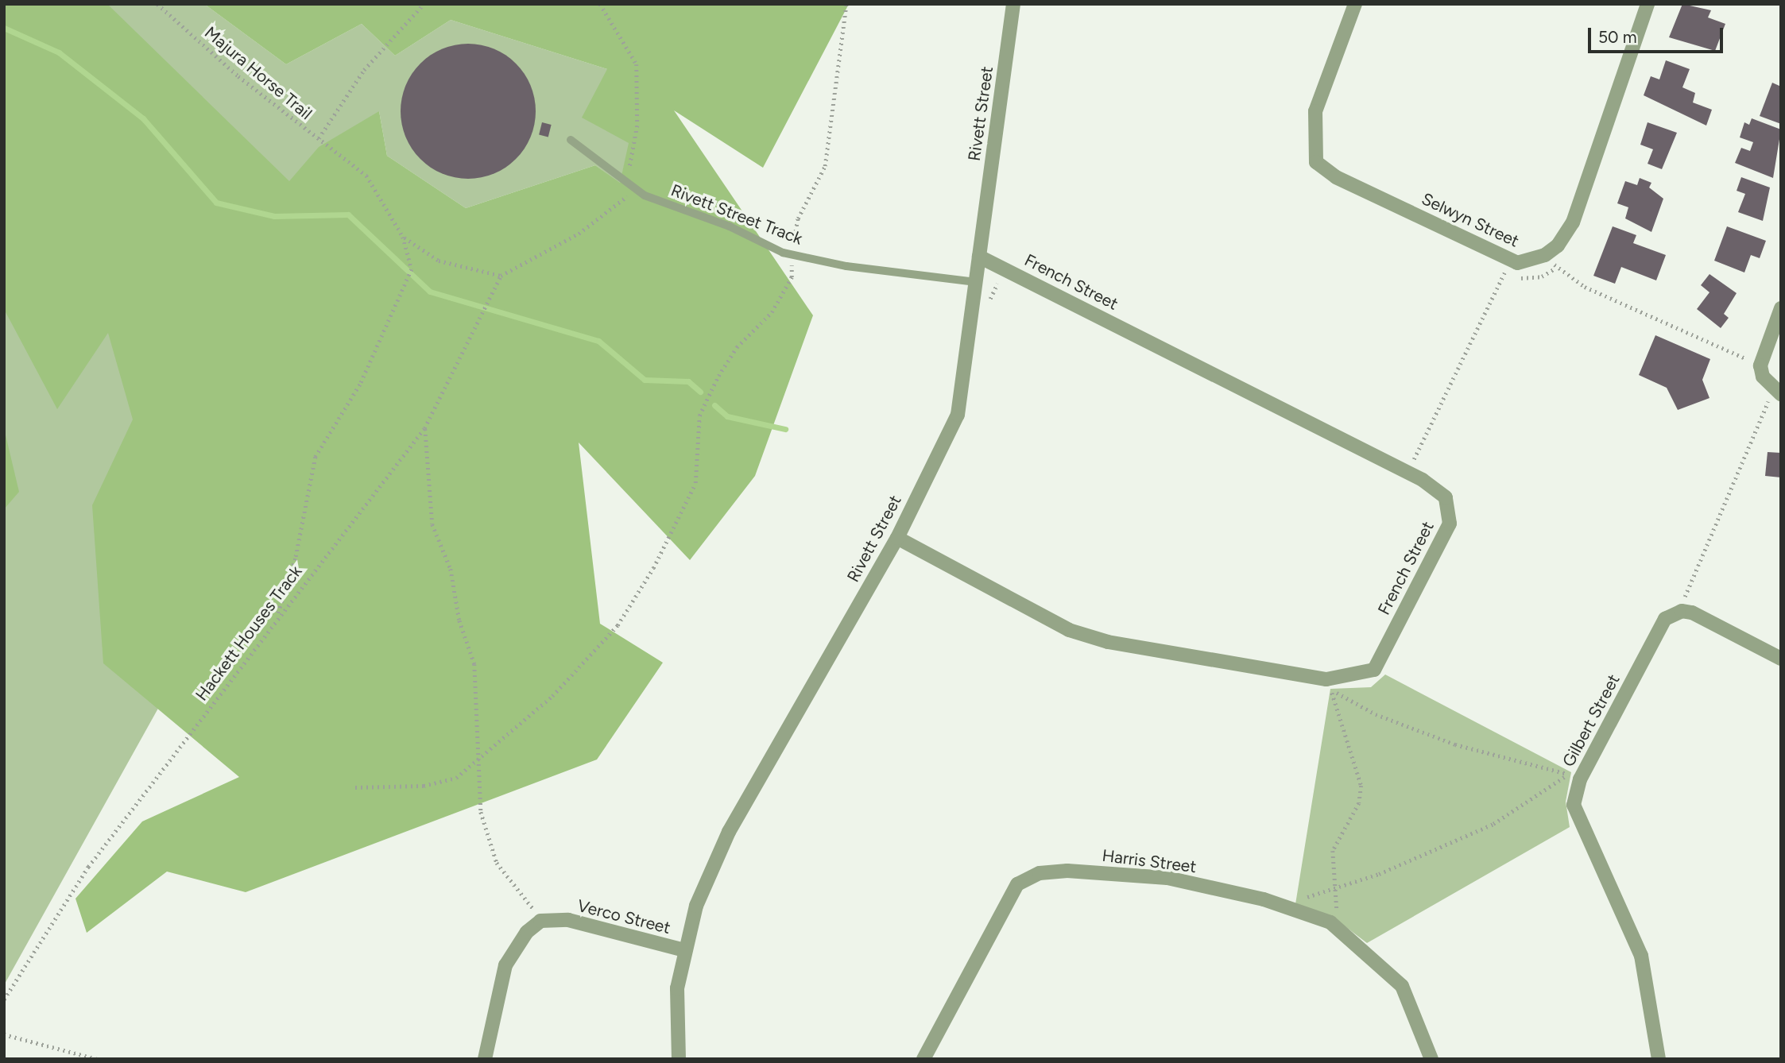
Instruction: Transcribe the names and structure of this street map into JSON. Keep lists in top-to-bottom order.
{
  "streets": {
    "street": [
      "Rivett Street",
      "Selwyn Street",
      "French Street",
      "Gilbert Street",
      "Harris Street",
      "Verco Street"
    ],
    "lane": ["Rivett Street Track"],
    "path": ["Majura Horse Trail", "Hackett Houses Track"]
  },
  "crossings": [
    ["Rivett Street", "Rivett Street Track"],
    ["Rivett Street", "French Street"],
    ["Rivett Street", "Verco Street"]
  ],
  "scale_bar": "50 m"
}
